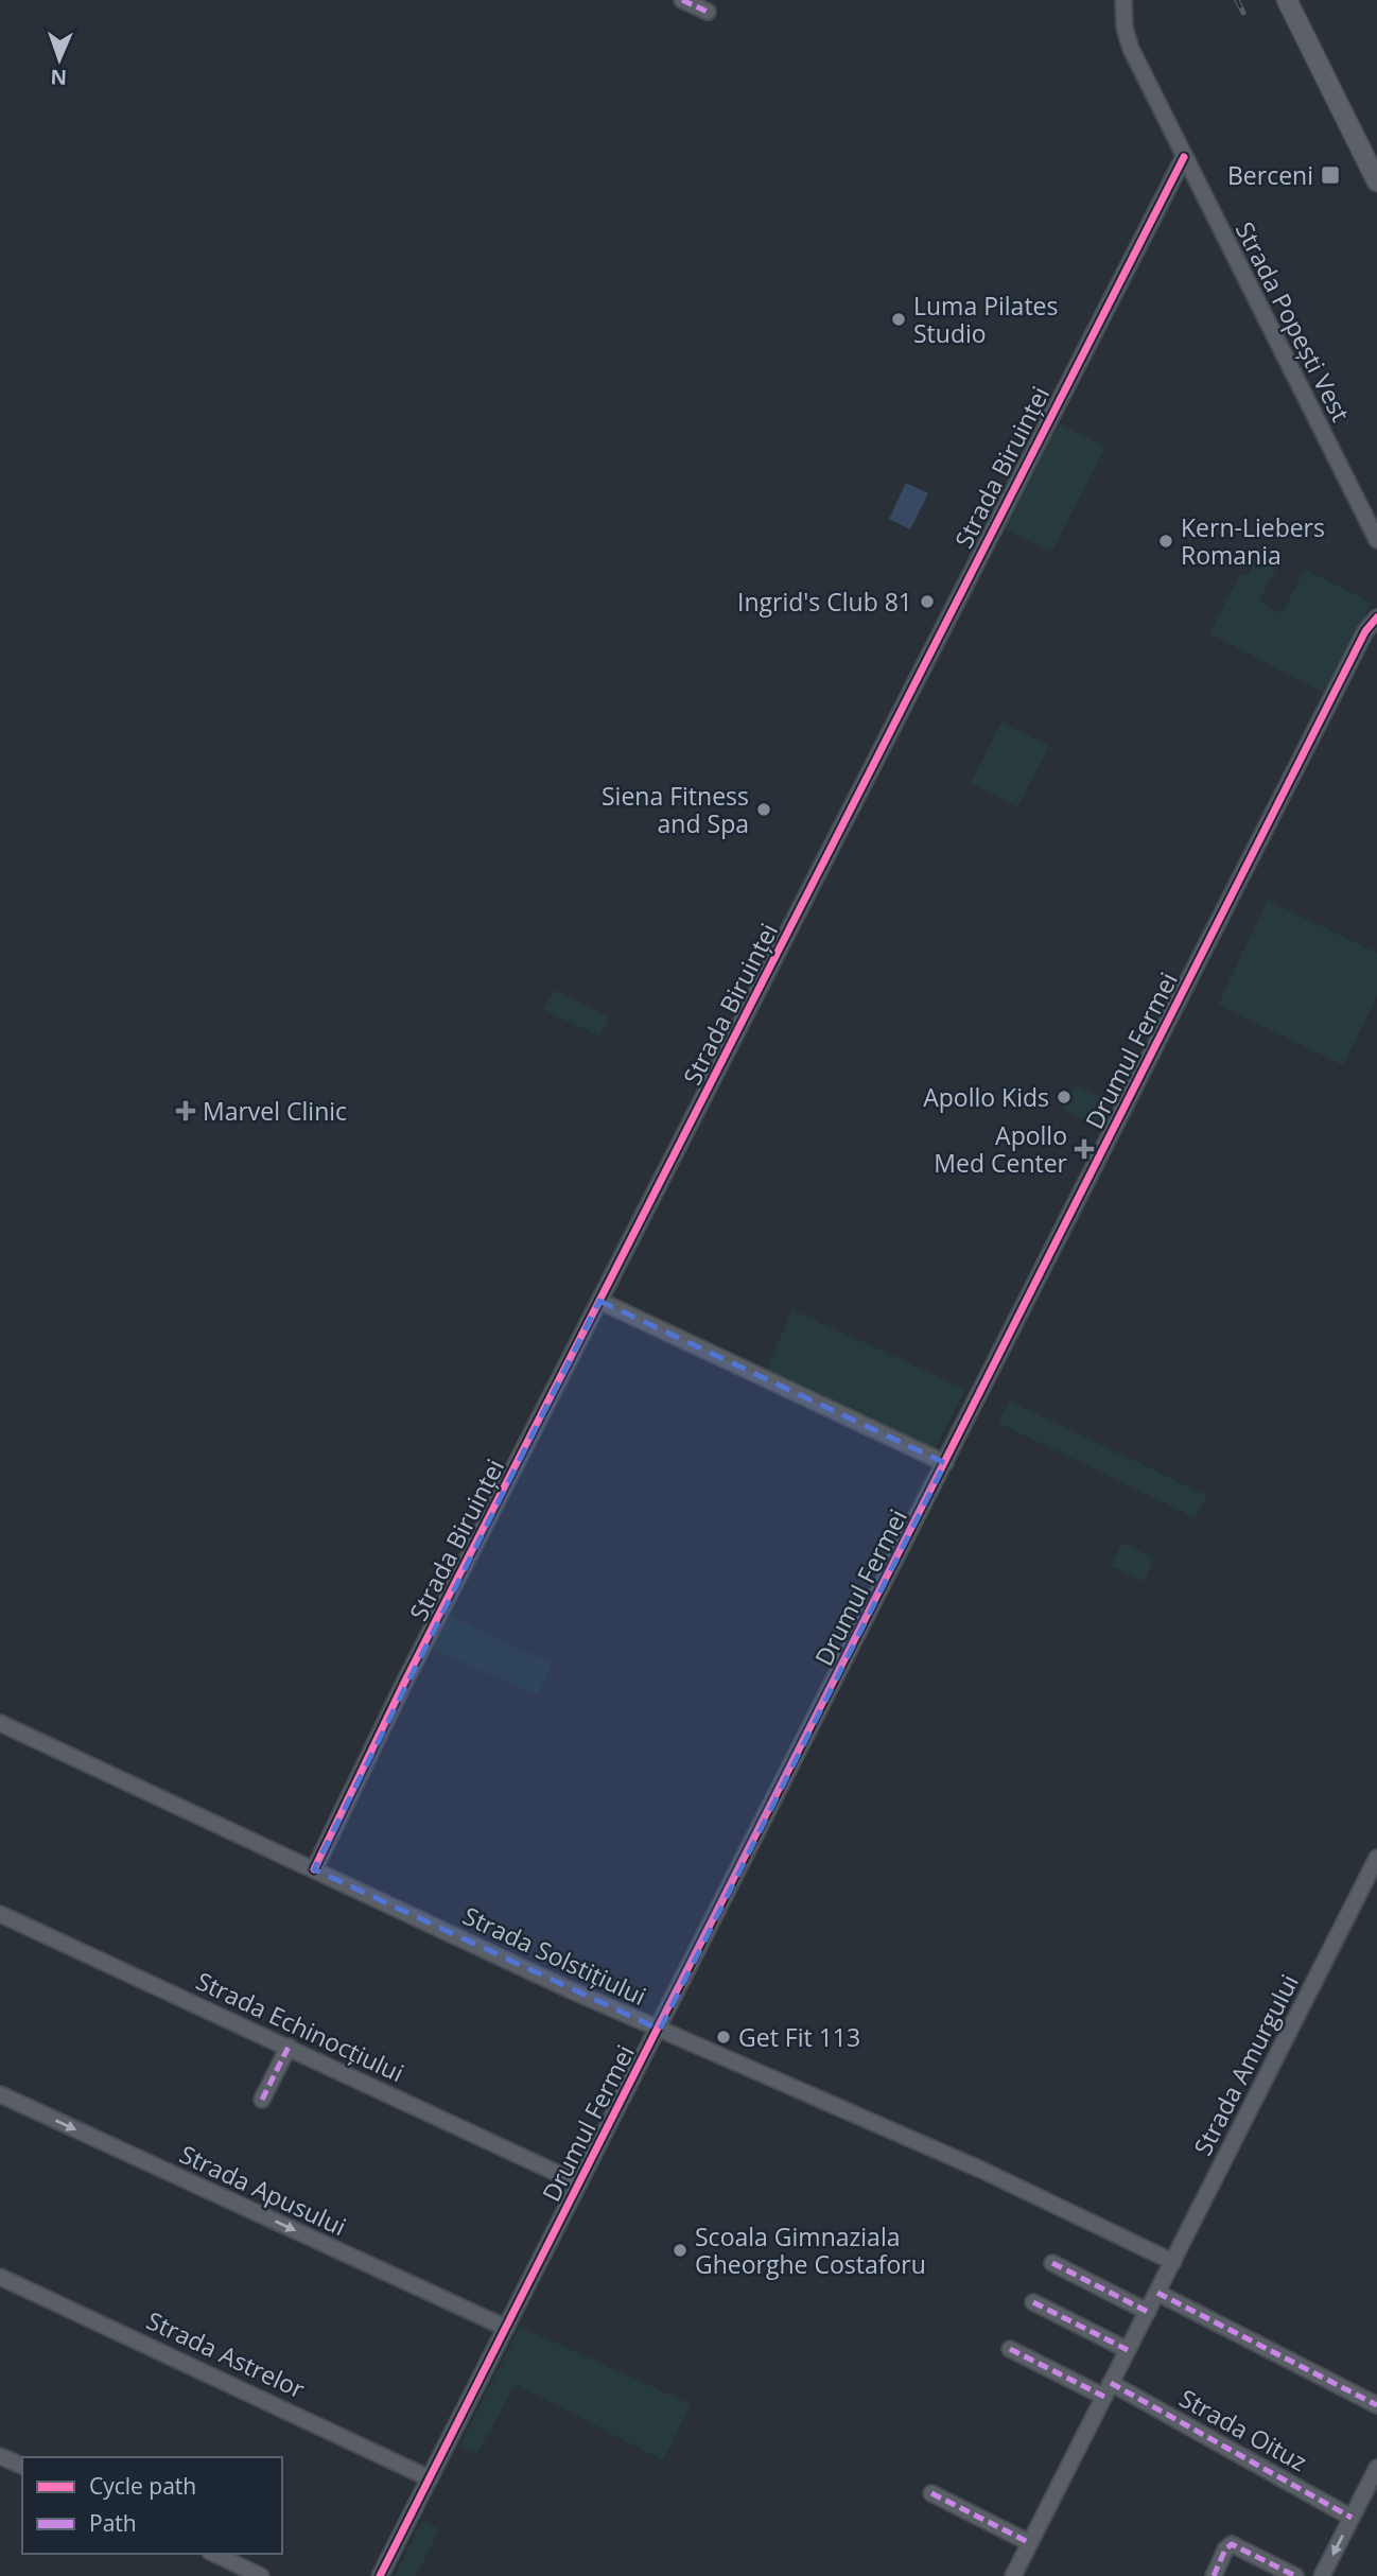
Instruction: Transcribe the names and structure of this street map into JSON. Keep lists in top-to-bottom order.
{
  "streets": {
    "street": [
      "Strada Popești Vest",
      "Strada Biruinței",
      "Drumul Fermei",
      "Strada Solstițiului",
      "Strada Echinocțiului",
      "Strada Amurgului",
      "Strada Apusului",
      "Strada Astrelor",
      "Strada Oituz"
    ]
  },
  "crossings": [
    ["Strada Popești Vest", "Strada Biruinței"],
    ["Strada Biruinței", "Strada Solstițiului"],
    ["Drumul Fermei", "Strada Solstițiului"],
    ["Drumul Fermei", "Strada Echinocțiului"],
    ["Drumul Fermei", "Strada Apusului"],
    ["Drumul Fermei", "Strada Astrelor"],
    ["Strada Solstițiului", "Strada Amurgului"],
    ["Strada Amurgului", "Strada Oituz"]
  ],
  "one_way": ["Strada Apusului"],
  "places": {
    "transit": ["Berceni"],
    "other": [
      "Luma Pilates Studio",
      "Kern-Liebers Romania",
      "Ingrid's Club 81",
      "Siena Fitness and Spa",
      "Apollo Kids",
      "Get Fit 113",
      "Scoala Gimnaziala Gheorghe Costaforu"
    ],
    "health": ["Marvel Clinic", "Apollo Med Center"]
  },
  "legend": ["Cycle path", "Path"],
  "north": "bottom"
}
